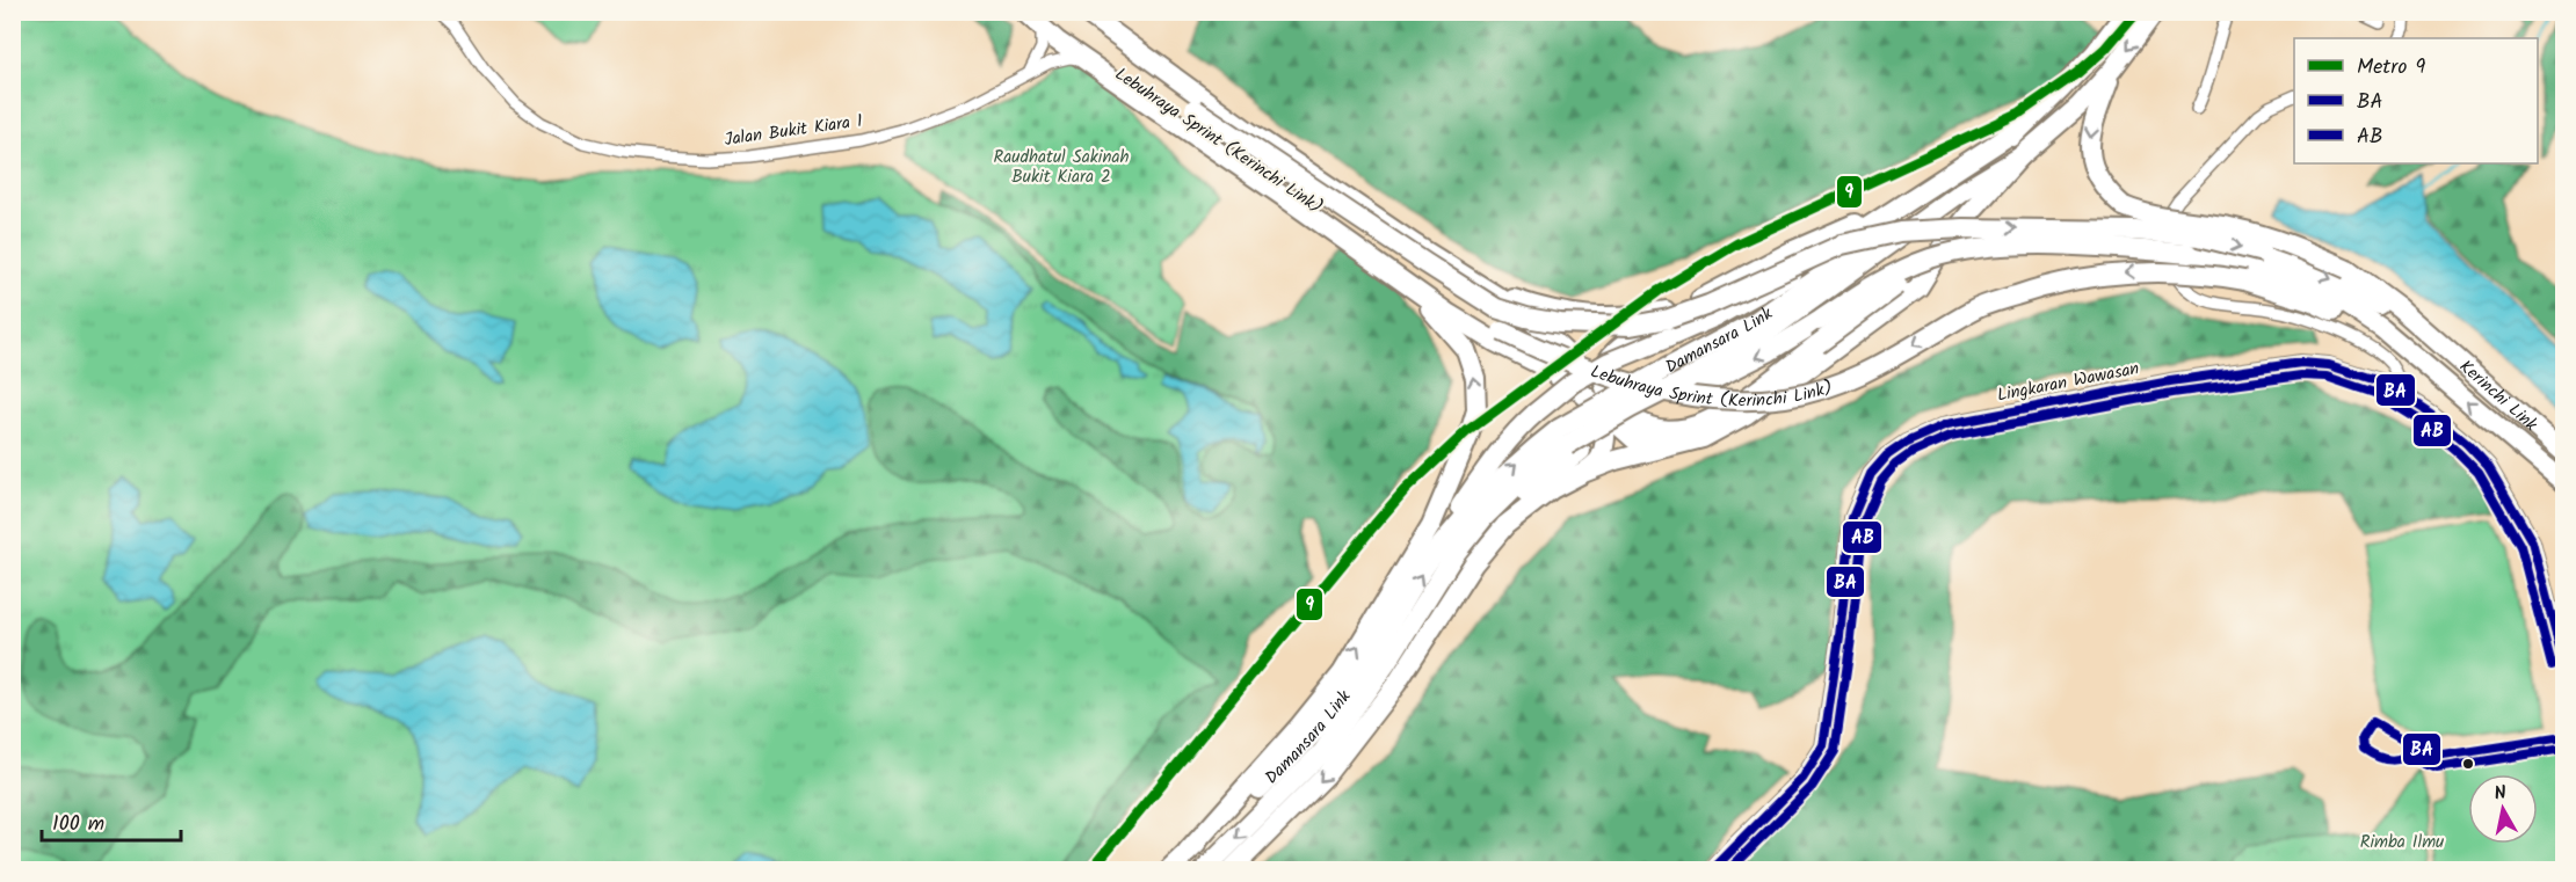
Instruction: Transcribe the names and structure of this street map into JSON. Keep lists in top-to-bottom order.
{
  "streets": {
    "highway": ["Lebuhraya Sprint (Kerinchi Link)", "Damansara Link", "Kerinchi Link"],
    "street": ["Jalan Bukit Kiara 1", "Lingkaran Wawasan"]
  },
  "crossings": [
    ["Lebuhraya Sprint (Kerinchi Link)", "Kerinchi Link"]
  ],
  "parks": ["Raudhatul Sakinah Bukit Kiara 2", "Rimba Ilmu"],
  "lines": ["metro line 9", "transit line BA", "transit line AB"],
  "legend": ["Metro 9", "BA", "AB"],
  "scale_bar": "100 m",
  "north": "top"
}
